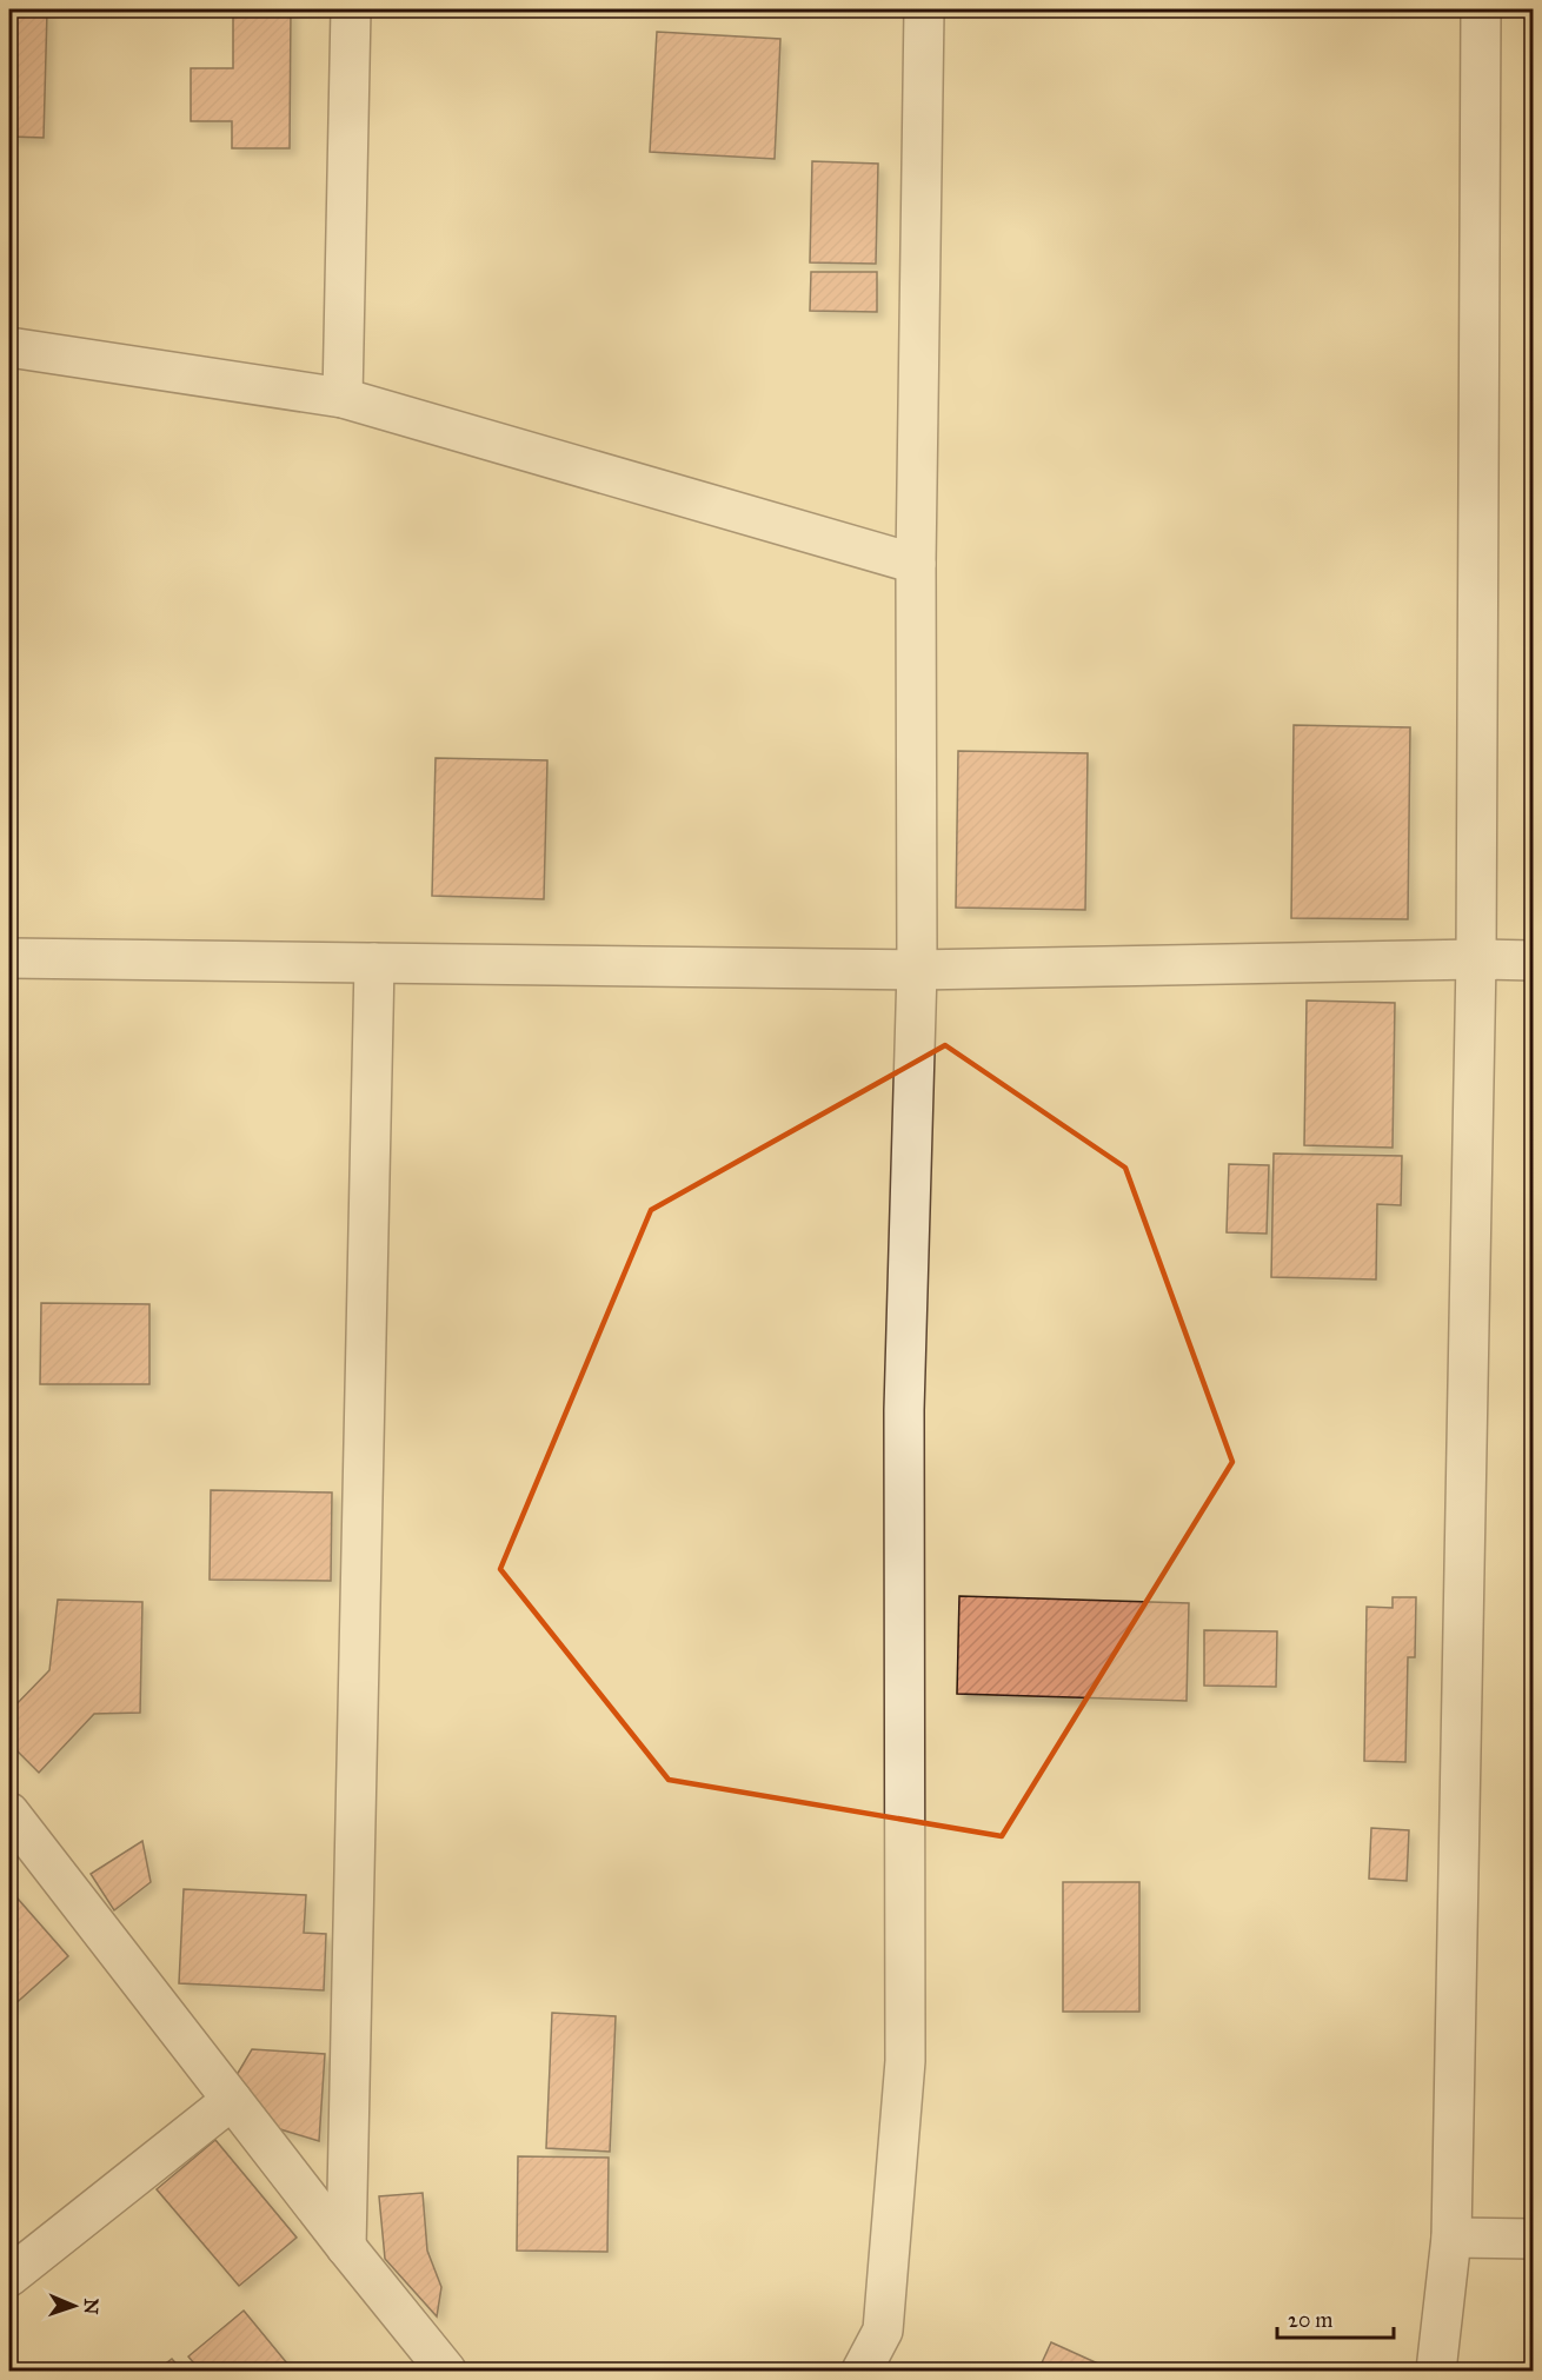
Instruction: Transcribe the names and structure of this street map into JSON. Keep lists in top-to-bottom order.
{
  "scale_bar": "20 m",
  "north": "right"
}
